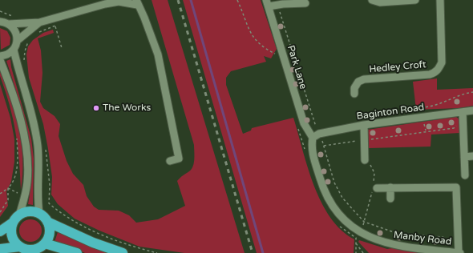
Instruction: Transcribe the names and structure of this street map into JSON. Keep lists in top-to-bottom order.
{
  "streets": {
    "street": [
      "Park Lane",
      "Hedley Croft",
      "Baginton Road",
      "Manby Road"
    ]
  },
  "crossings": [
    ["Park Lane", "Baginton Road"],
    ["Park Lane", "Manby Road"],
    ["Baginton Road", "Manby Road"]
  ],
  "places": ["The Works"]
}
